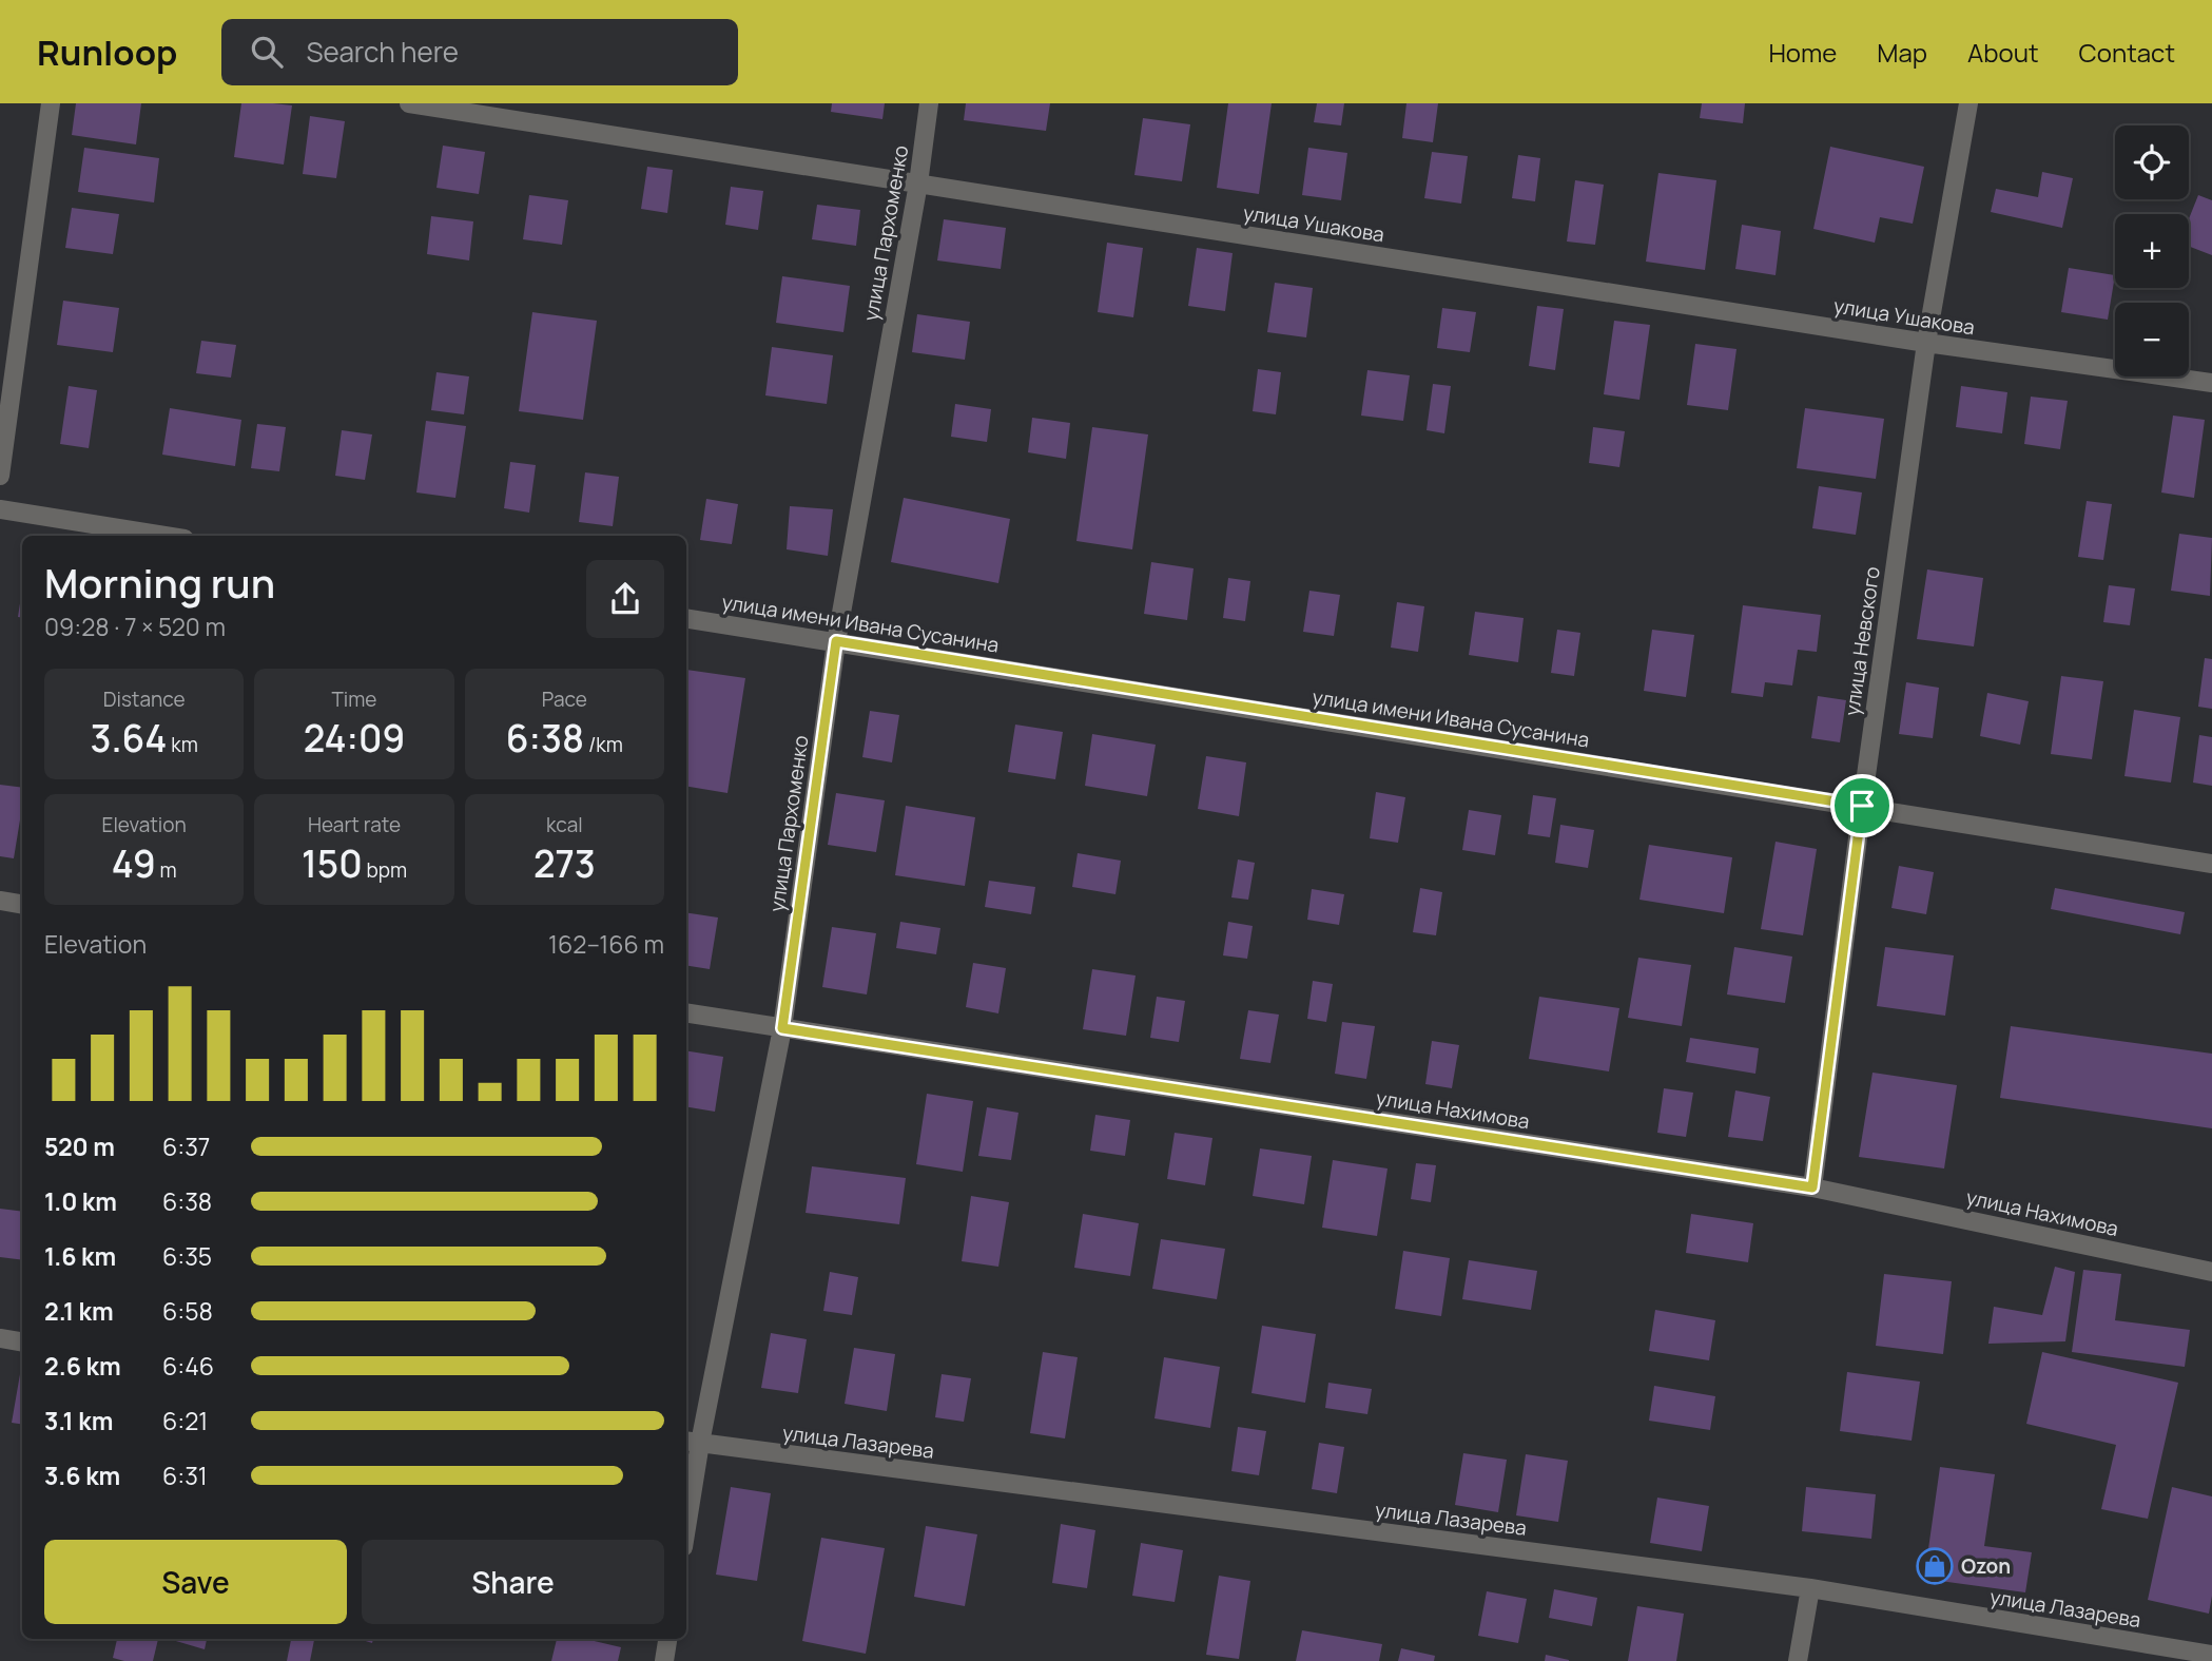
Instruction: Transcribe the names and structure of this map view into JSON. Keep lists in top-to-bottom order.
{
  "streets": {
    "street": [
      "улица Ушакова",
      "улица Пархоменко",
      "улица имени Ивана Сусанина",
      "улица Невского",
      "улица Нахимова",
      "улица Лазарева"
    ]
  },
  "crossings": [
    ["улица Ушакова", "улица Пархоменко"],
    ["улица Ушакова", "улица Невского"],
    ["улица Пархоменко", "улица имени Ивана Сусанина"],
    ["улица Пархоменко", "улица Нахимова"],
    ["улица Пархоменко", "улица Лазарева"],
    ["улица имени Ивана Сусанина", "улица Невского"],
    ["улица Невского", "улица Нахимова"]
  ],
  "places": {
    "shop": ["Ozon"]
  },
  "page": {
    "header": "Runloop",
    "search": "Search here",
    "nav": [
      "Home",
      "Map",
      "About",
      "Contact"
    ],
    "map_buttons": ["+", "−"],
    "heading": ["Morning run", "09:28 · 7 × 520 m"],
    "stats": [
      ["Distance", "3.64 km"],
      ["Time", "24:09"],
      ["Pace", "6:38 /km"],
      ["Elevation", "49 m"],
      ["Heart rate", "150 bpm"],
      ["kcal", "273"]
    ],
    "chart": ["Elevation", "162–166 m"],
    "list": [
      {
        "name": "520 m",
        "note": "6:37"
      },
      {
        "name": "1.0 km",
        "note": "6:38"
      },
      {
        "name": "1.6 km",
        "note": "6:35"
      },
      {
        "name": "2.1 km",
        "note": "6:58"
      },
      {
        "name": "2.6 km",
        "note": "6:46"
      },
      {
        "name": "3.1 km",
        "note": "6:21"
      },
      {
        "name": "3.6 km",
        "note": "6:31"
      }
    ],
    "buttons": ["Save", "Share"]
  }
}
